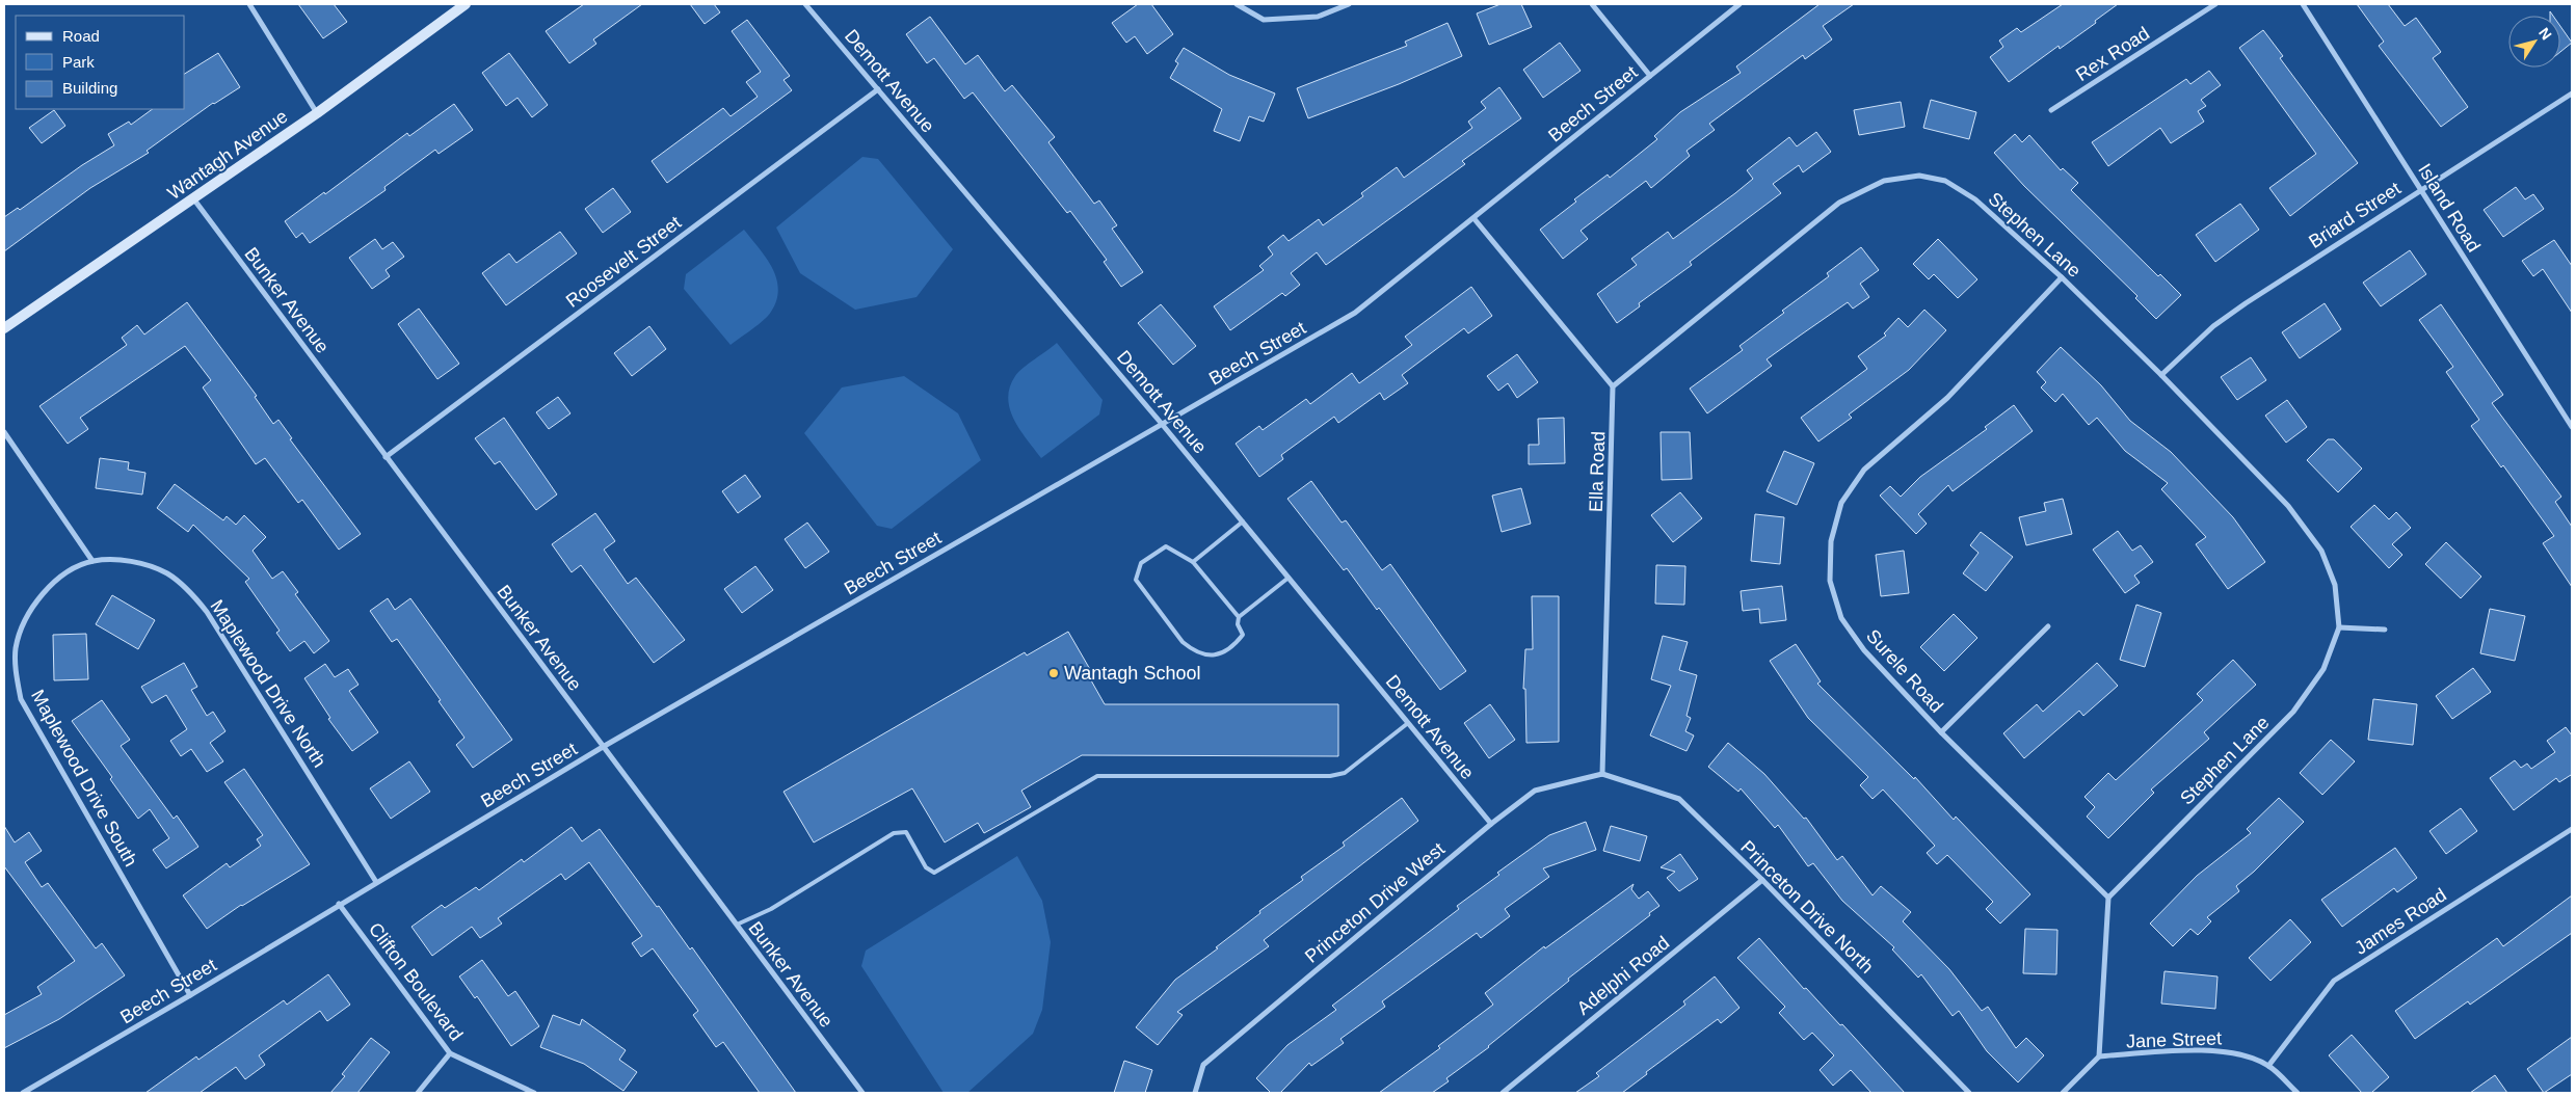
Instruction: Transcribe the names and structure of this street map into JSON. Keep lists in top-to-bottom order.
{
  "streets": {
    "main road": ["Wantagh Avenue"],
    "street": [
      "Rex Road",
      "Demott Avenue",
      "Beech Street",
      "Island Road",
      "Briard Street",
      "Stephen Lane",
      "Roosevelt Street",
      "Bunker Avenue",
      "Ella Road",
      "Surele Road",
      "Maplewood Drive North",
      "Maplewood Drive South",
      "Princeton Drive West",
      "Princeton Drive North",
      "James Road",
      "Adelphi Road",
      "Clifton Boulevard",
      "Jane Street"
    ]
  },
  "crossings": [
    ["Demott Avenue", "Beech Street"],
    ["Demott Avenue", "Roosevelt Street"],
    ["Demott Avenue", "Princeton Drive West"],
    ["Beech Street", "Bunker Avenue"],
    ["Beech Street", "Maplewood Drive North"],
    ["Beech Street", "Maplewood Drive South"],
    ["Beech Street", "Clifton Boulevard"],
    ["Wantagh Avenue", "Bunker Avenue"],
    ["Island Road", "Briard Street"],
    ["Briard Street", "Stephen Lane"],
    ["Stephen Lane", "Ella Road"],
    ["Stephen Lane", "Surele Road"],
    ["Roosevelt Street", "Bunker Avenue"],
    ["Ella Road", "Princeton Drive West"],
    ["Ella Road", "Princeton Drive North"],
    ["Maplewood Drive North", "Maplewood Drive South"],
    ["Princeton Drive West", "Princeton Drive North"],
    ["Princeton Drive North", "Adelphi Road"],
    ["James Road", "Jane Street"]
  ],
  "places": ["Wantagh School"],
  "legend": ["Road", "Park", "Building"],
  "north": "top right"
}
